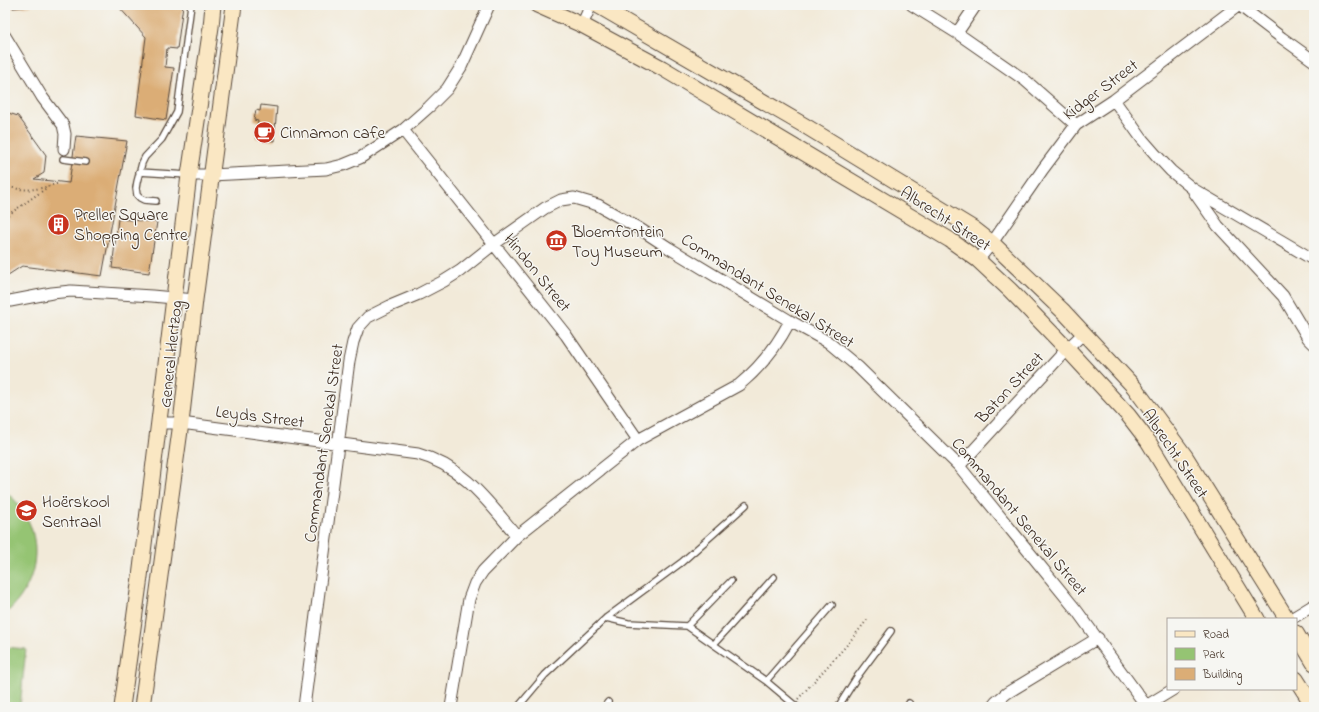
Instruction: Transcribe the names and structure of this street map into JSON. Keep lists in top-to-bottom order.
{
  "streets": {
    "street": [
      "Kidger Street",
      "Albrecht Street",
      "Hindon Street",
      "Commandant Senekal Street",
      "General Hertzog",
      "Baton Street",
      "Leyds Street"
    ]
  },
  "crossings": [
    ["Kidger Street", "Albrecht Street"],
    ["Albrecht Street", "Baton Street"],
    ["Hindon Street", "Commandant Senekal Street"],
    ["Commandant Senekal Street", "Baton Street"],
    ["Commandant Senekal Street", "Leyds Street"],
    ["General Hertzog", "Leyds Street"]
  ],
  "places": {
    "cafe": ["Cinnamon cafe"],
    "building": ["Preller Square Shopping Centre"],
    "museum": ["Bloemfontein Toy Museum"],
    "school or university": ["Hoërskool Sentraal"]
  },
  "legend": ["Road", "Park", "Building"]
}
